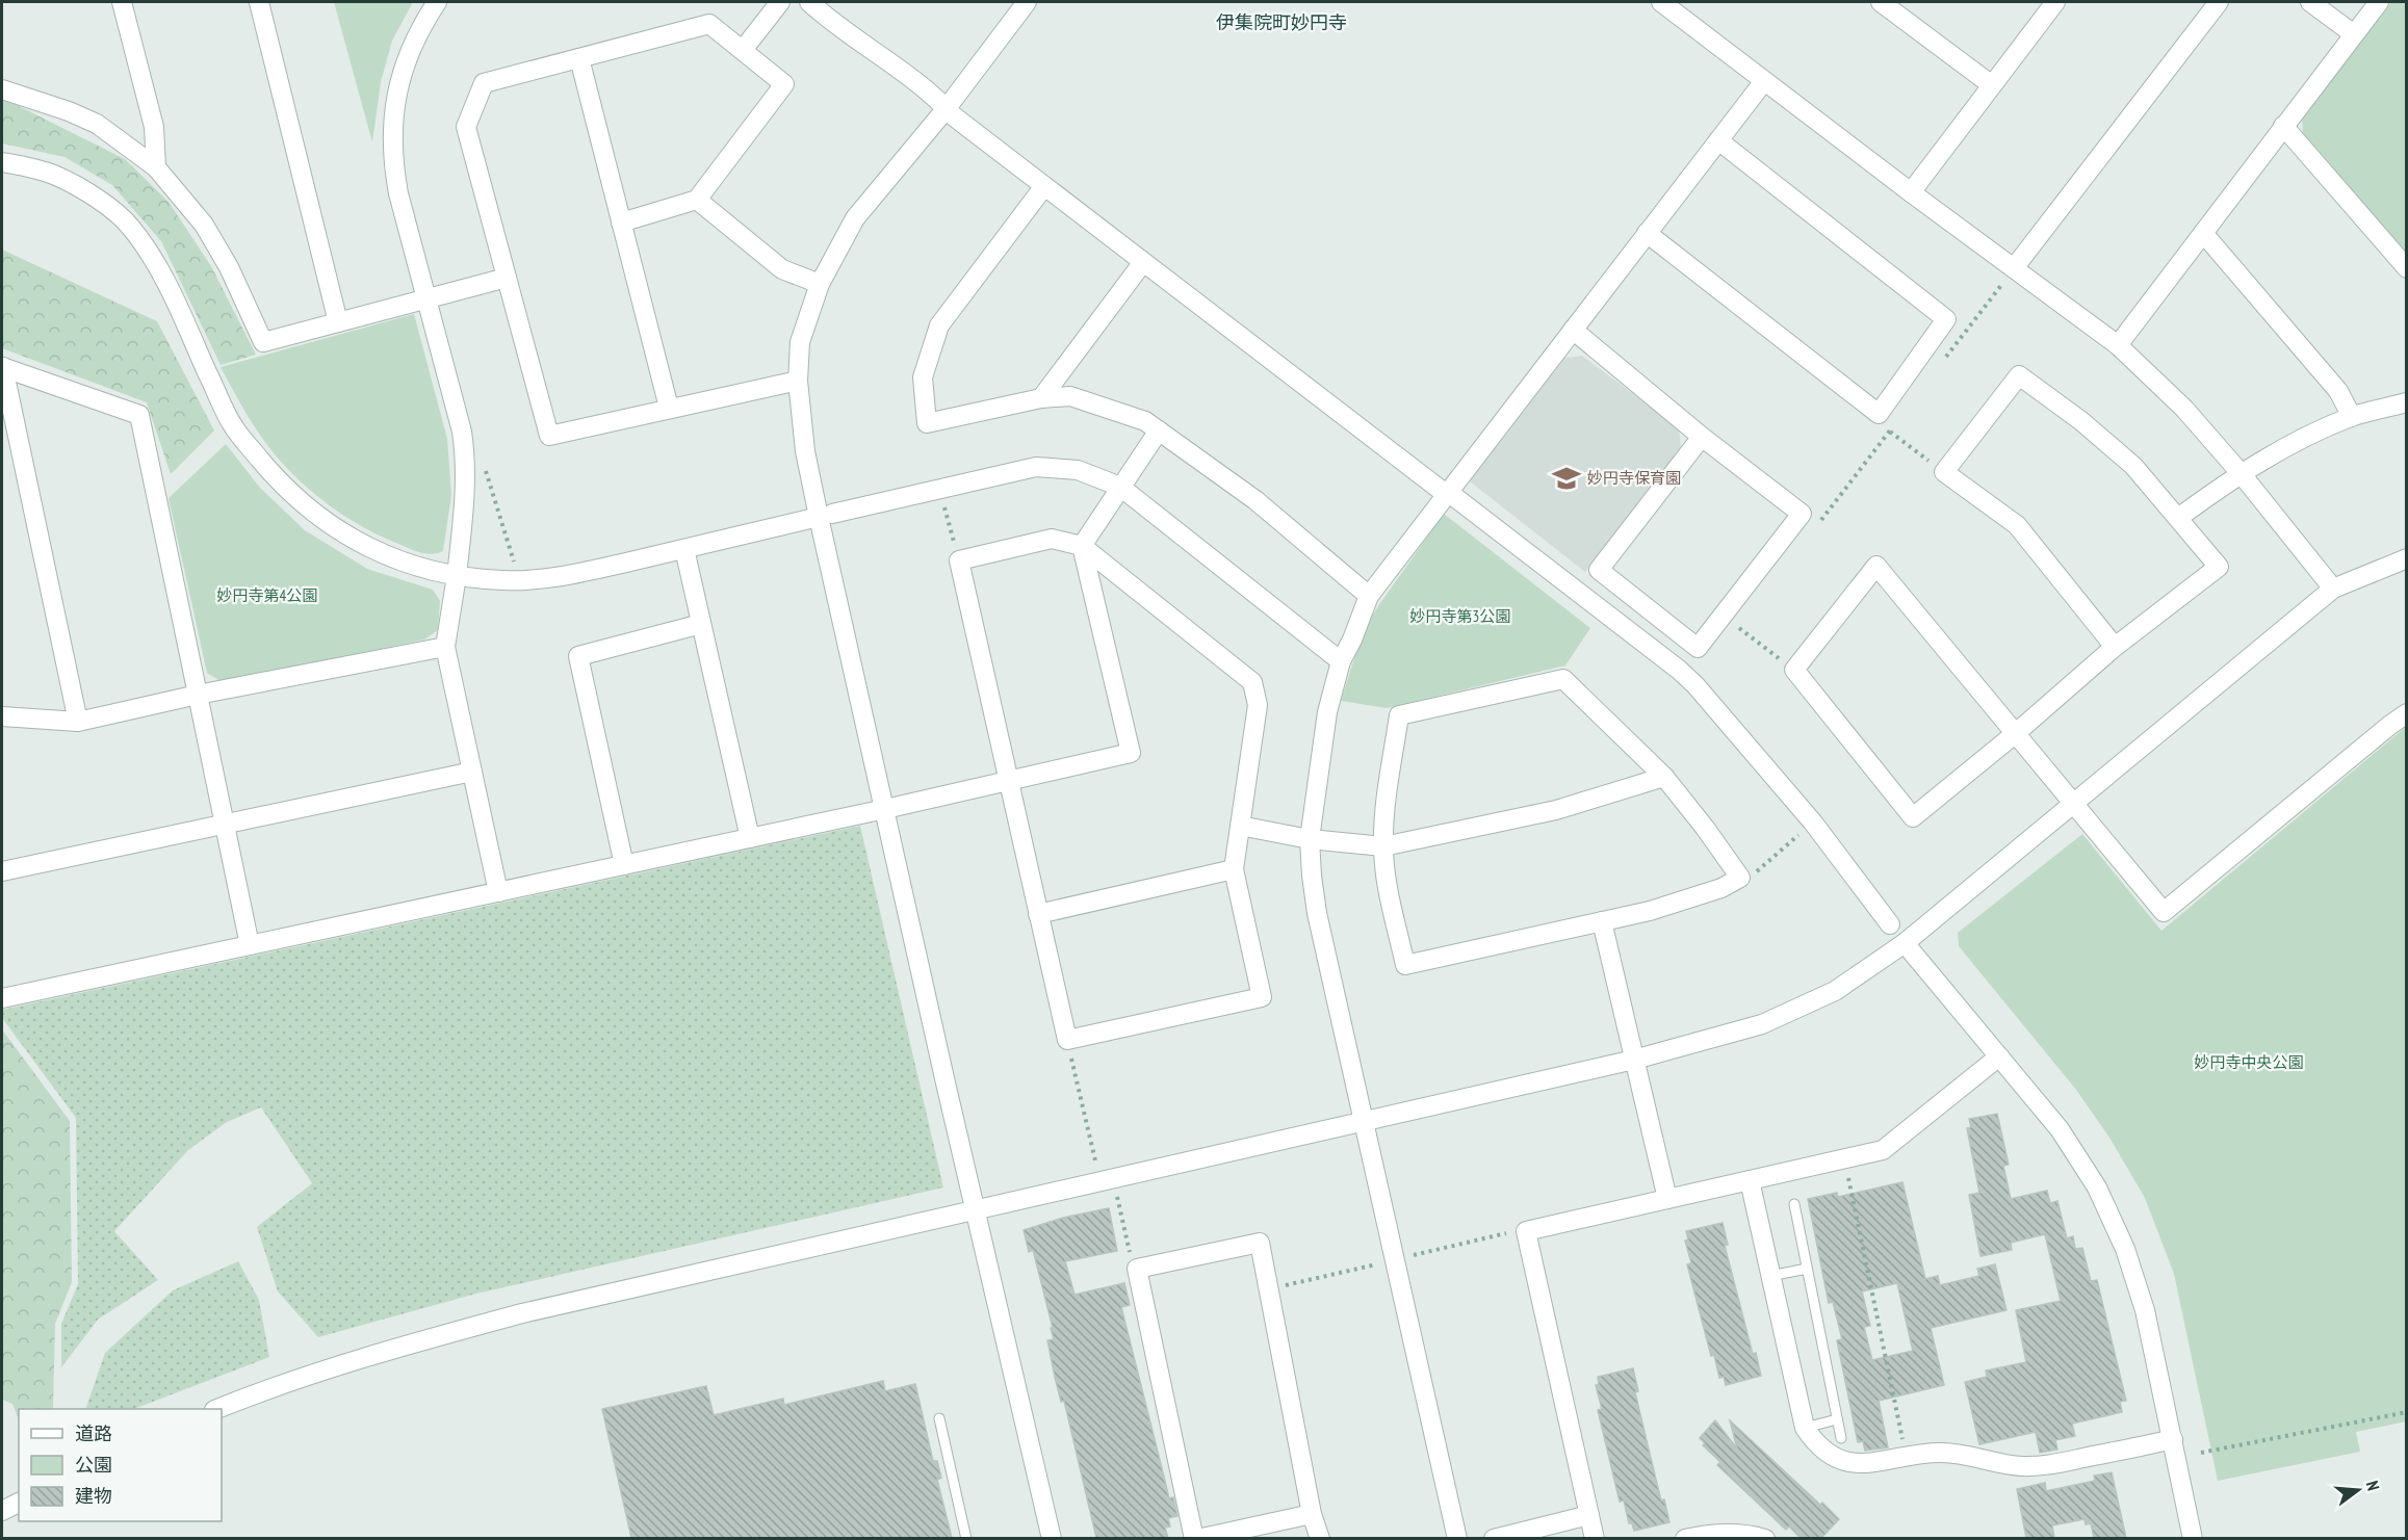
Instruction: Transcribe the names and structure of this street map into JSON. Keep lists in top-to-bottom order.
{
  "districts": ["伊集院町妙円寺"],
  "parks": ["妙円寺第4公園", "妙円寺第3公園", "妙円寺中央公園"],
  "places": {
    "school or university": ["妙円寺保育園"]
  },
  "legend": ["道路", "公園", "建物"],
  "north": "right"
}
